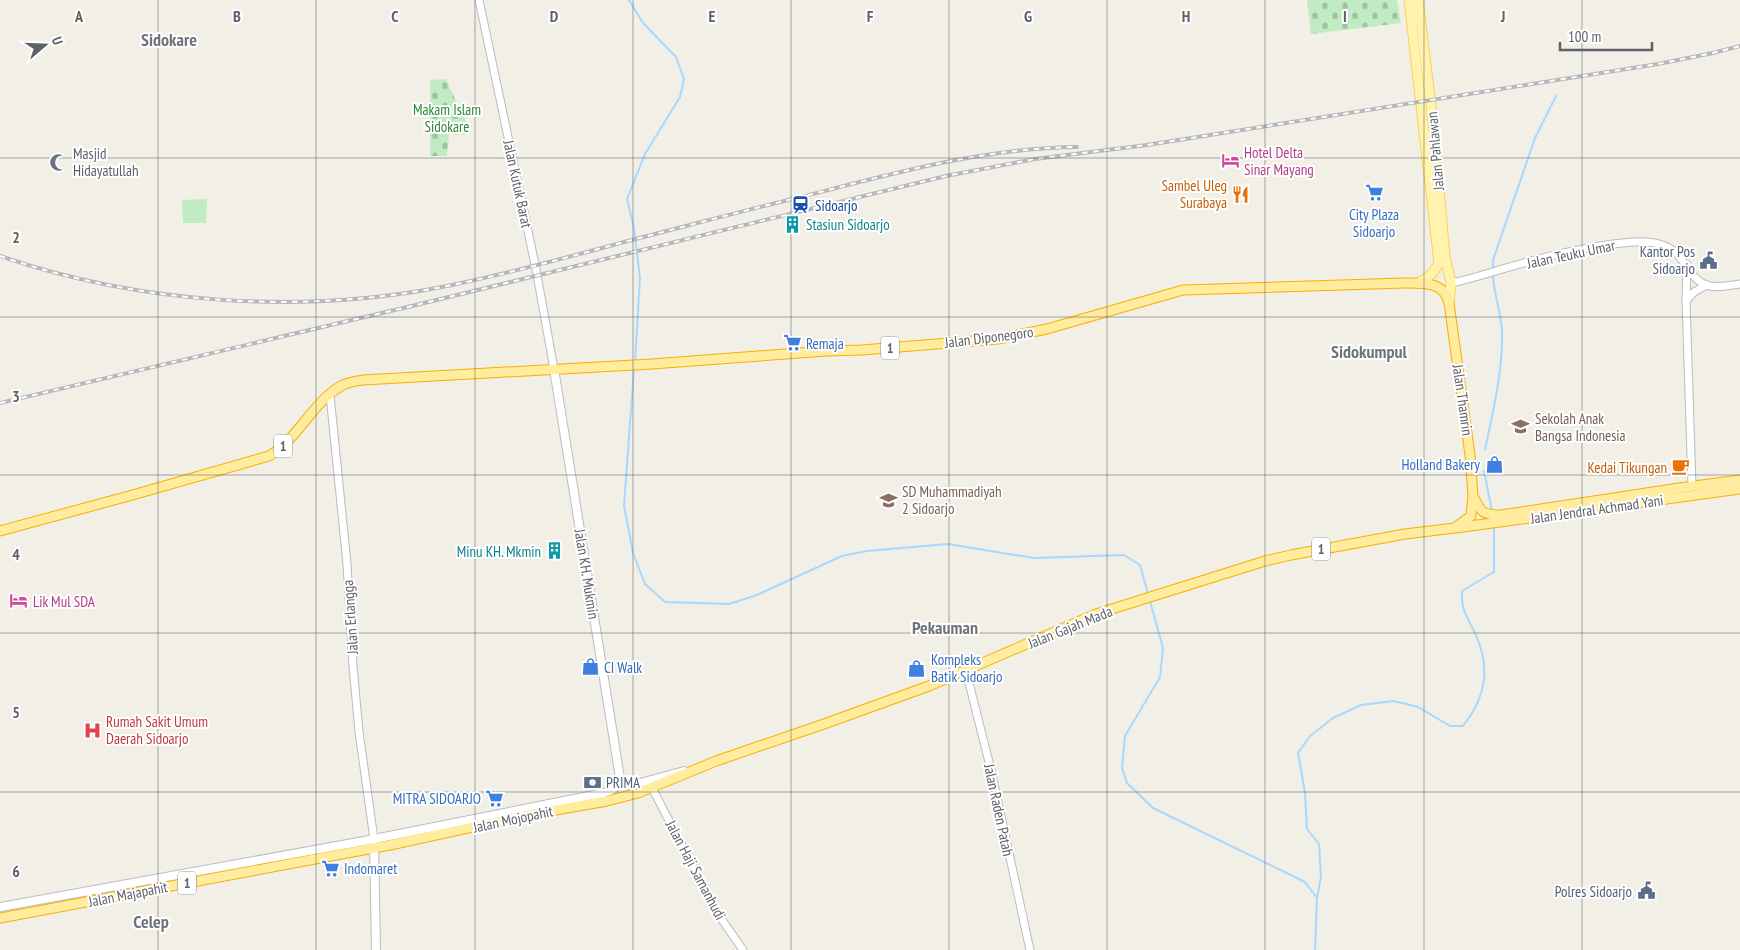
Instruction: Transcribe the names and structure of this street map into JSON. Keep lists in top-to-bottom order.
{
  "streets": {
    "highway": [
      "Jalan Diponegoro",
      "1",
      "Jalan Thamrin",
      "Jalan Jendral Achmad Yani",
      "Jalan Gajah Mada",
      "Jalan Mojopahit",
      "Jalan Majapahit"
    ],
    "main road": ["Jalan Pahlawan", "Jalan KH. Mukmin"],
    "street": [
      "Jalan Kutuk Barat",
      "Jalan Teuku Umar",
      "Jalan Erlangga",
      "Jalan Raden Patah",
      "Jalan Haji Samanhudi"
    ]
  },
  "crossings": [
    ["Jalan Pahlawan", "Jalan Teuku Umar"],
    ["Jalan Pahlawan", "1"],
    ["Jalan Pahlawan", "Jalan Thamrin"],
    ["Jalan Kutuk Barat", "Jalan Diponegoro"],
    ["Jalan Kutuk Barat", "1"],
    ["Jalan Kutuk Barat", "Jalan KH. Mukmin"],
    ["Jalan Diponegoro", "1"],
    ["Jalan Diponegoro", "Jalan KH. Mukmin"],
    ["1", "Jalan Thamrin"],
    ["1", "Jalan KH. Mukmin"],
    ["1", "Jalan Erlangga"],
    ["Jalan Thamrin", "Jalan Jendral Achmad Yani"],
    ["Jalan Thamrin", "Jalan Gajah Mada"],
    ["Jalan Jendral Achmad Yani", "Jalan Gajah Mada"],
    ["Jalan KH. Mukmin", "Jalan Gajah Mada"],
    ["Jalan KH. Mukmin", "Jalan Mojopahit"],
    ["Jalan Erlangga", "Jalan Mojopahit"],
    ["Jalan Erlangga", "Jalan Majapahit"],
    ["Jalan Gajah Mada", "Jalan Raden Patah"],
    ["Jalan Gajah Mada", "Jalan Mojopahit"],
    ["Jalan Gajah Mada", "Jalan Haji Samanhudi"],
    ["Jalan Mojopahit", "Jalan Haji Samanhudi"],
    ["Jalan Mojopahit", "Jalan Majapahit"]
  ],
  "districts": [
    "Sidokare",
    "Sidokumpul",
    "Pekauman",
    "Celep"
  ],
  "parks": ["Makam Islam Sidokare"],
  "places": {
    "hotel": ["Hotel Delta Sinar Mayang", "Lik Mul SDA"],
    "mosque": ["Masjid Hidayatullah"],
    "supermarket": [
      "City Plaza Sidoarjo",
      "Remaja",
      "MITRA SIDOARJO",
      "Indomaret"
    ],
    "restaurant": ["Sambel Uleg Surabaya"],
    "station": ["Sidoarjo"],
    "building": ["Stasiun Sidoarjo", "Minu KH. Mkmin"],
    "public building": ["Kantor Pos Sidoarjo", "Polres Sidoarjo"],
    "school or university": ["Sekolah Anak Bangsa Indonesia", "SD Muhammadiyah 2 Sidoarjo"],
    "shop": ["Holland Bakery", "CI Walk", "Kompleks Batik Sidoarjo"],
    "cafe": ["Kedai Tikungan"],
    "hospital": ["Rumah Sakit Umum Daerah Sidoarjo"],
    "bank": ["PRIMA"]
  },
  "scale_bar": "100 m",
  "north": "right",
  "grid": {
    "columns": [
      "A",
      "B",
      "C",
      "D",
      "E",
      "F",
      "G",
      "H",
      "I",
      "J"
    ],
    "rows": [
      "2",
      "3",
      "4",
      "5",
      "6"
    ]
  }
}
